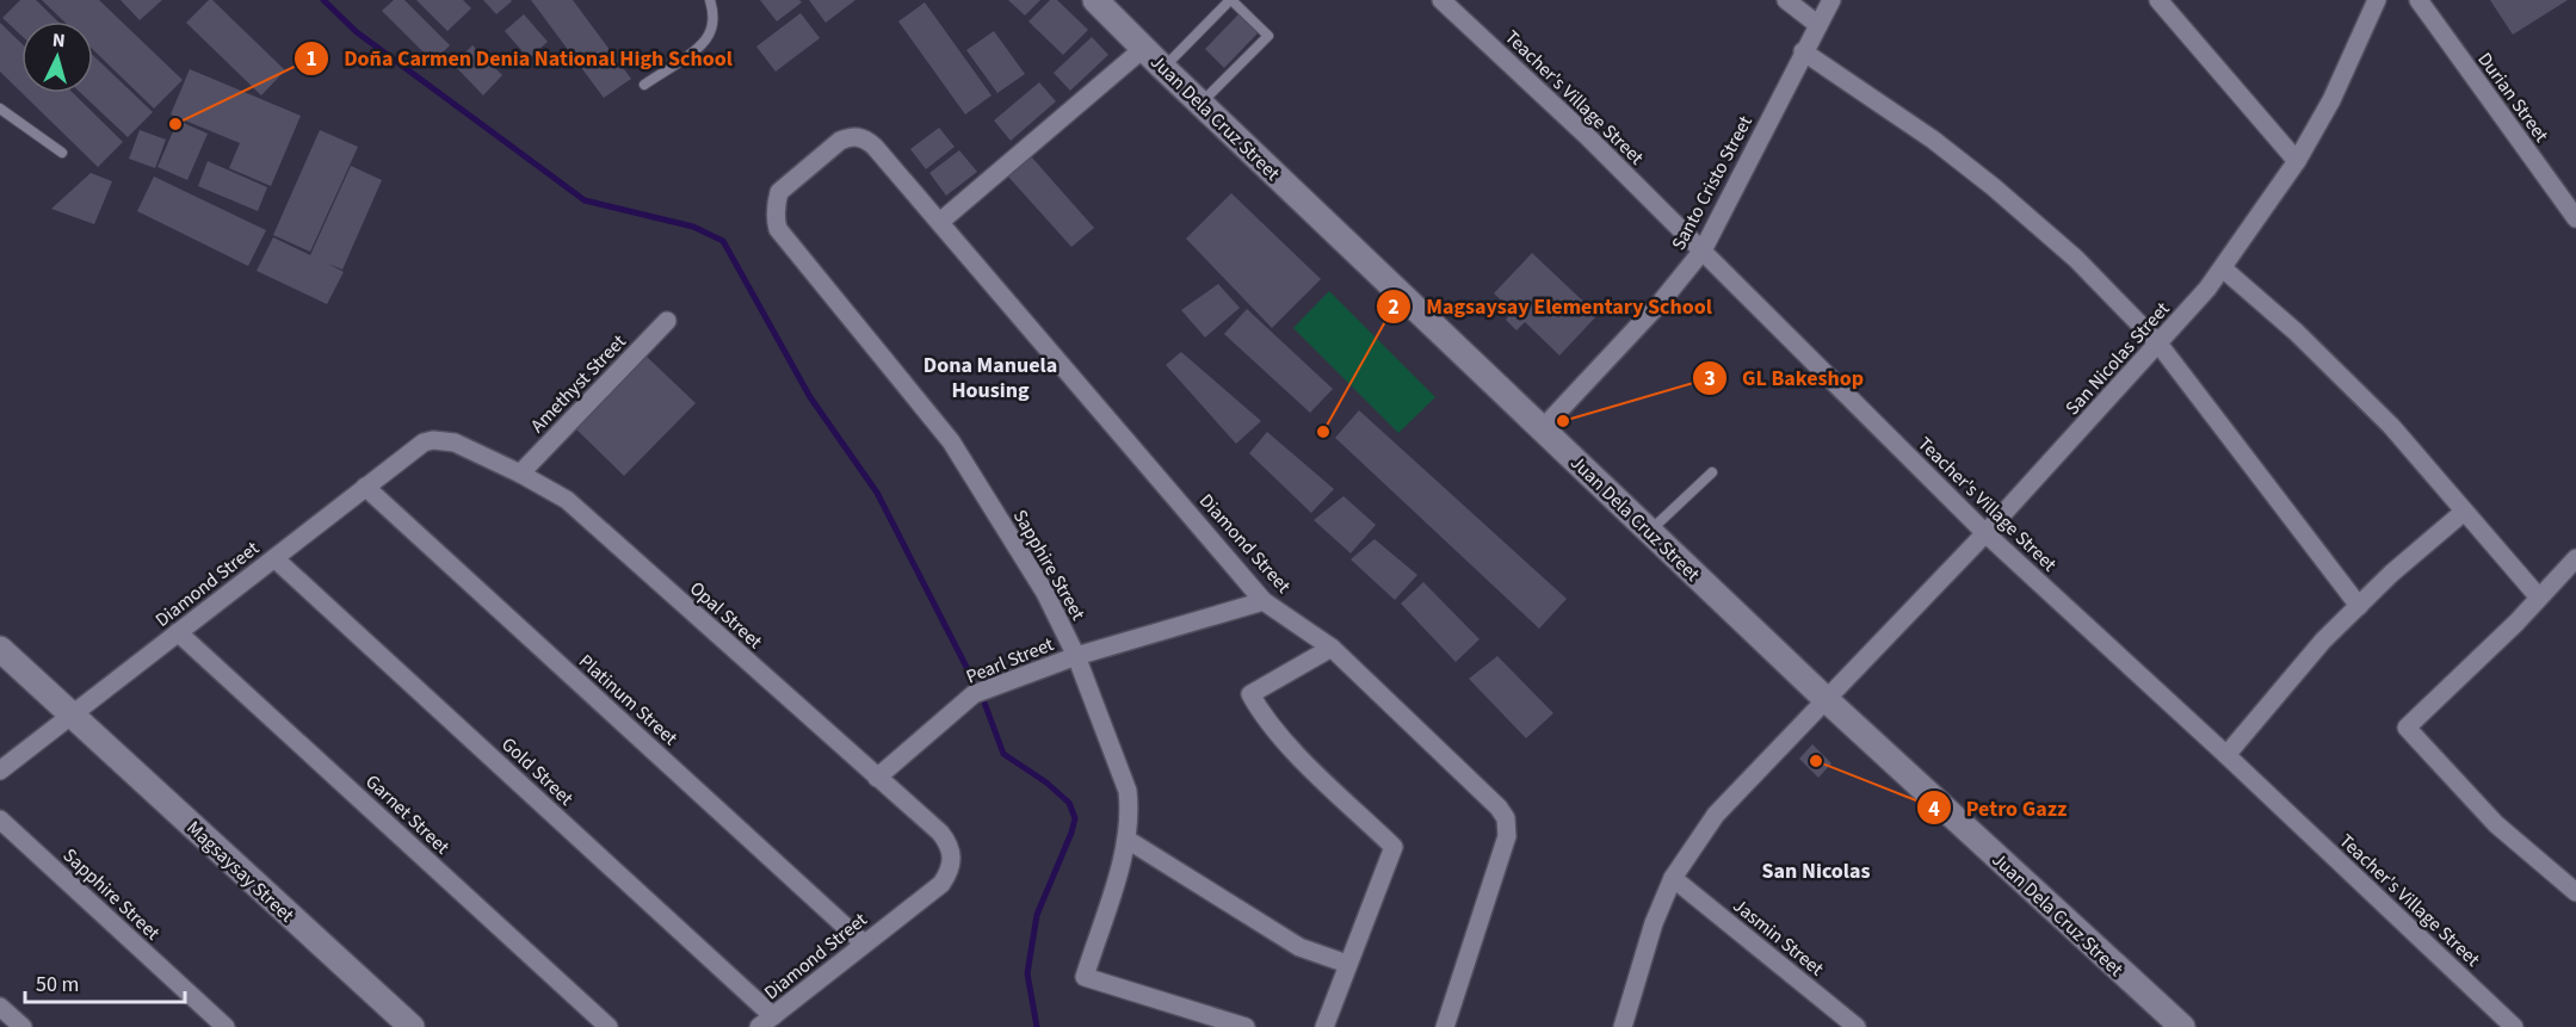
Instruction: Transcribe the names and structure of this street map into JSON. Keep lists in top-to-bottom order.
{
  "streets": {
    "street": [
      "Teacher's Village Street",
      "Durian Street",
      "Juan Dela Cruz Street",
      "Santo Cristo Street",
      "San Nicolas Street",
      "Amethyst Street",
      "Diamond Street",
      "Sapphire Street",
      "Opal Street",
      "Pearl Street",
      "Platinum Street",
      "Gold Street",
      "Garnet Street",
      "Magsaysay Street",
      "Jasmin Street"
    ]
  },
  "crossings": [
    ["Teacher's Village Street", "Santo Cristo Street"],
    ["Teacher's Village Street", "San Nicolas Street"],
    ["Juan Dela Cruz Street", "Santo Cristo Street"],
    ["Juan Dela Cruz Street", "San Nicolas Street"],
    ["San Nicolas Street", "Jasmin Street"],
    ["Amethyst Street", "Opal Street"],
    ["Diamond Street", "Sapphire Street"],
    ["Diamond Street", "Opal Street"],
    ["Diamond Street", "Pearl Street"],
    ["Diamond Street", "Platinum Street"],
    ["Diamond Street", "Gold Street"],
    ["Diamond Street", "Garnet Street"],
    ["Diamond Street", "Magsaysay Street"],
    ["Sapphire Street", "Pearl Street"],
    ["Opal Street", "Pearl Street"]
  ],
  "districts": ["Dona Manuela Housing", "San Nicolas"],
  "places": [
    "Doña Carmen Denia National High School",
    "GL Bakeshop",
    "Magsaysay Elementary School",
    "Petro Gazz"
  ],
  "scale_bar": "50 m",
  "north": "top"
}
